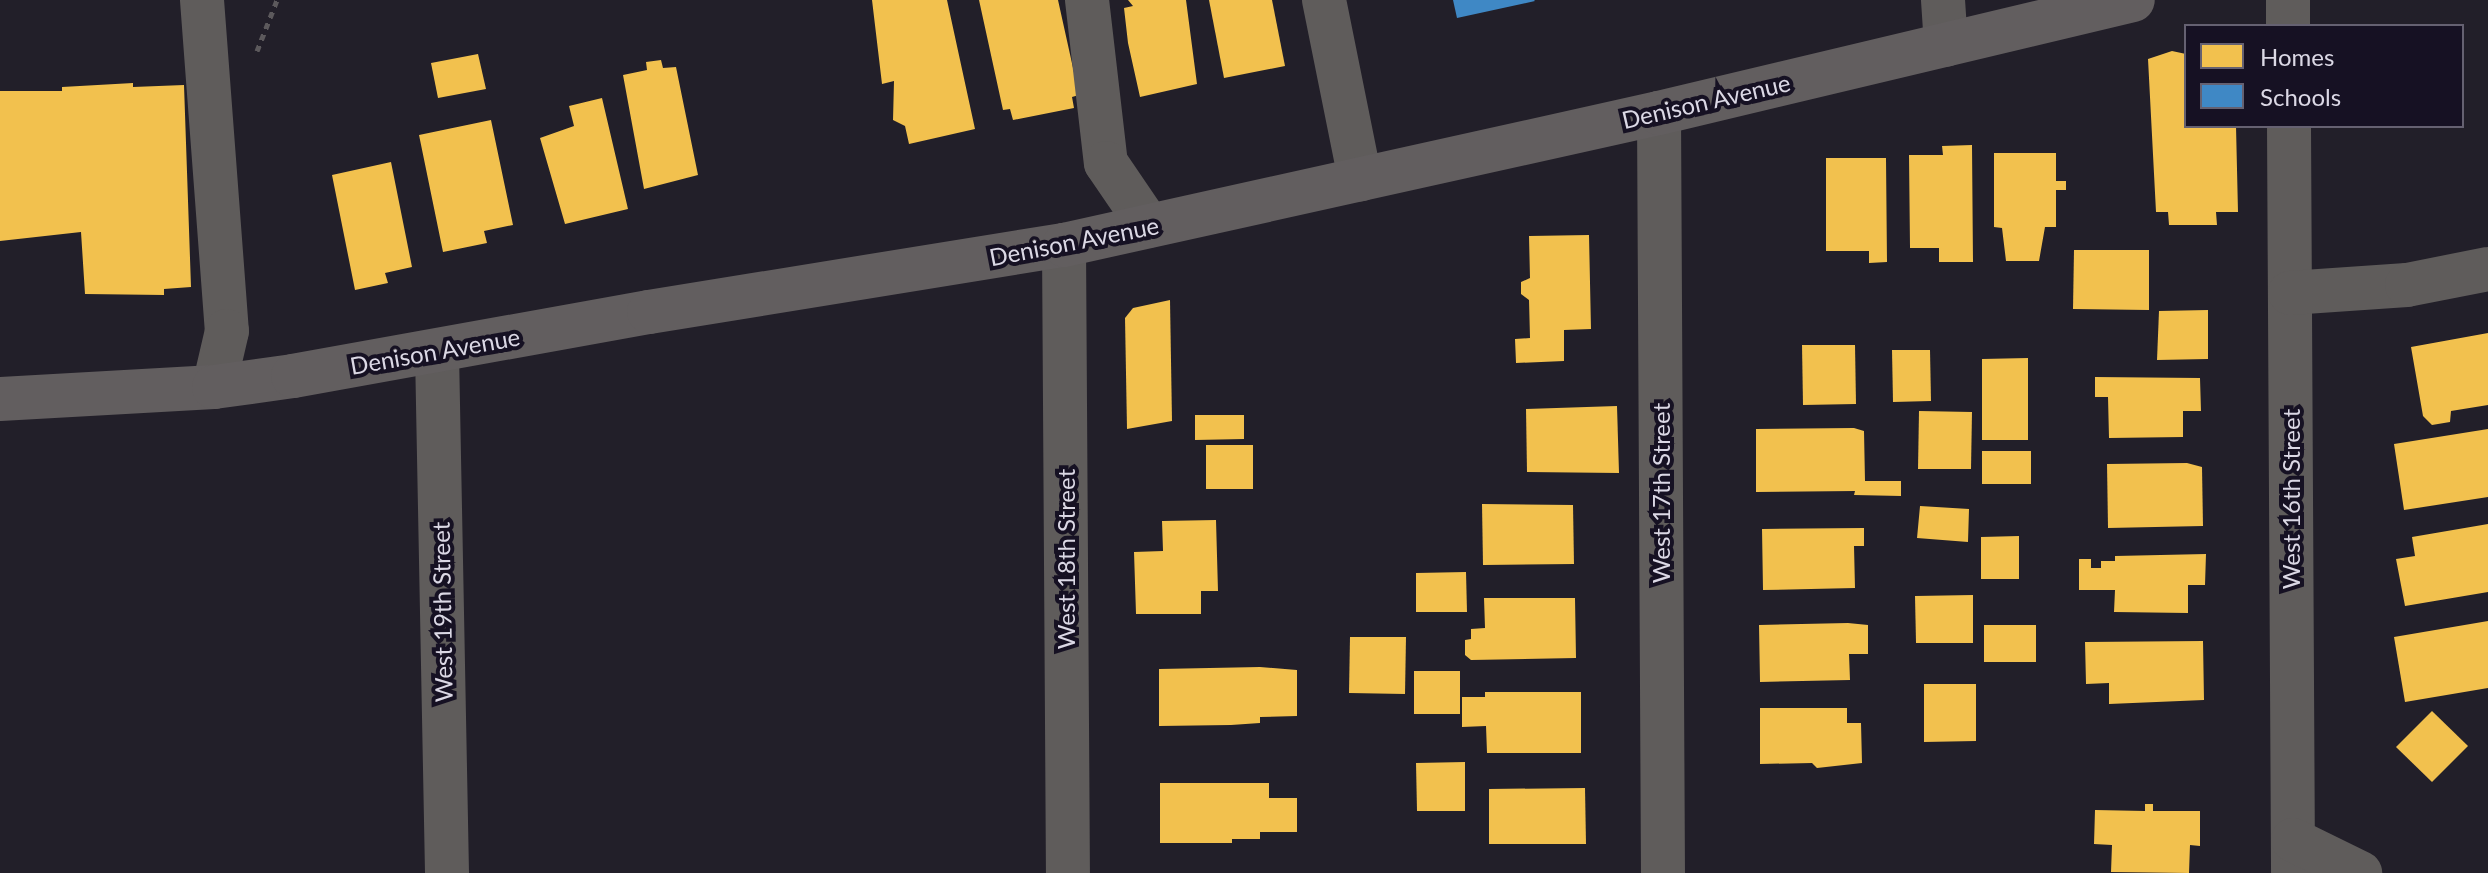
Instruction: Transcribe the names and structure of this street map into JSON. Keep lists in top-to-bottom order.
{
  "streets": {
    "main road": ["Denison Avenue"],
    "street": [
      "West 17th Street",
      "West 16th Street",
      "West 18th Street",
      "West 19th Street"
    ]
  },
  "crossings": [
    ["Denison Avenue", "West 17th Street"],
    ["Denison Avenue", "West 18th Street"],
    ["Denison Avenue", "West 19th Street"]
  ],
  "legend": ["Homes", "Schools"]
}
